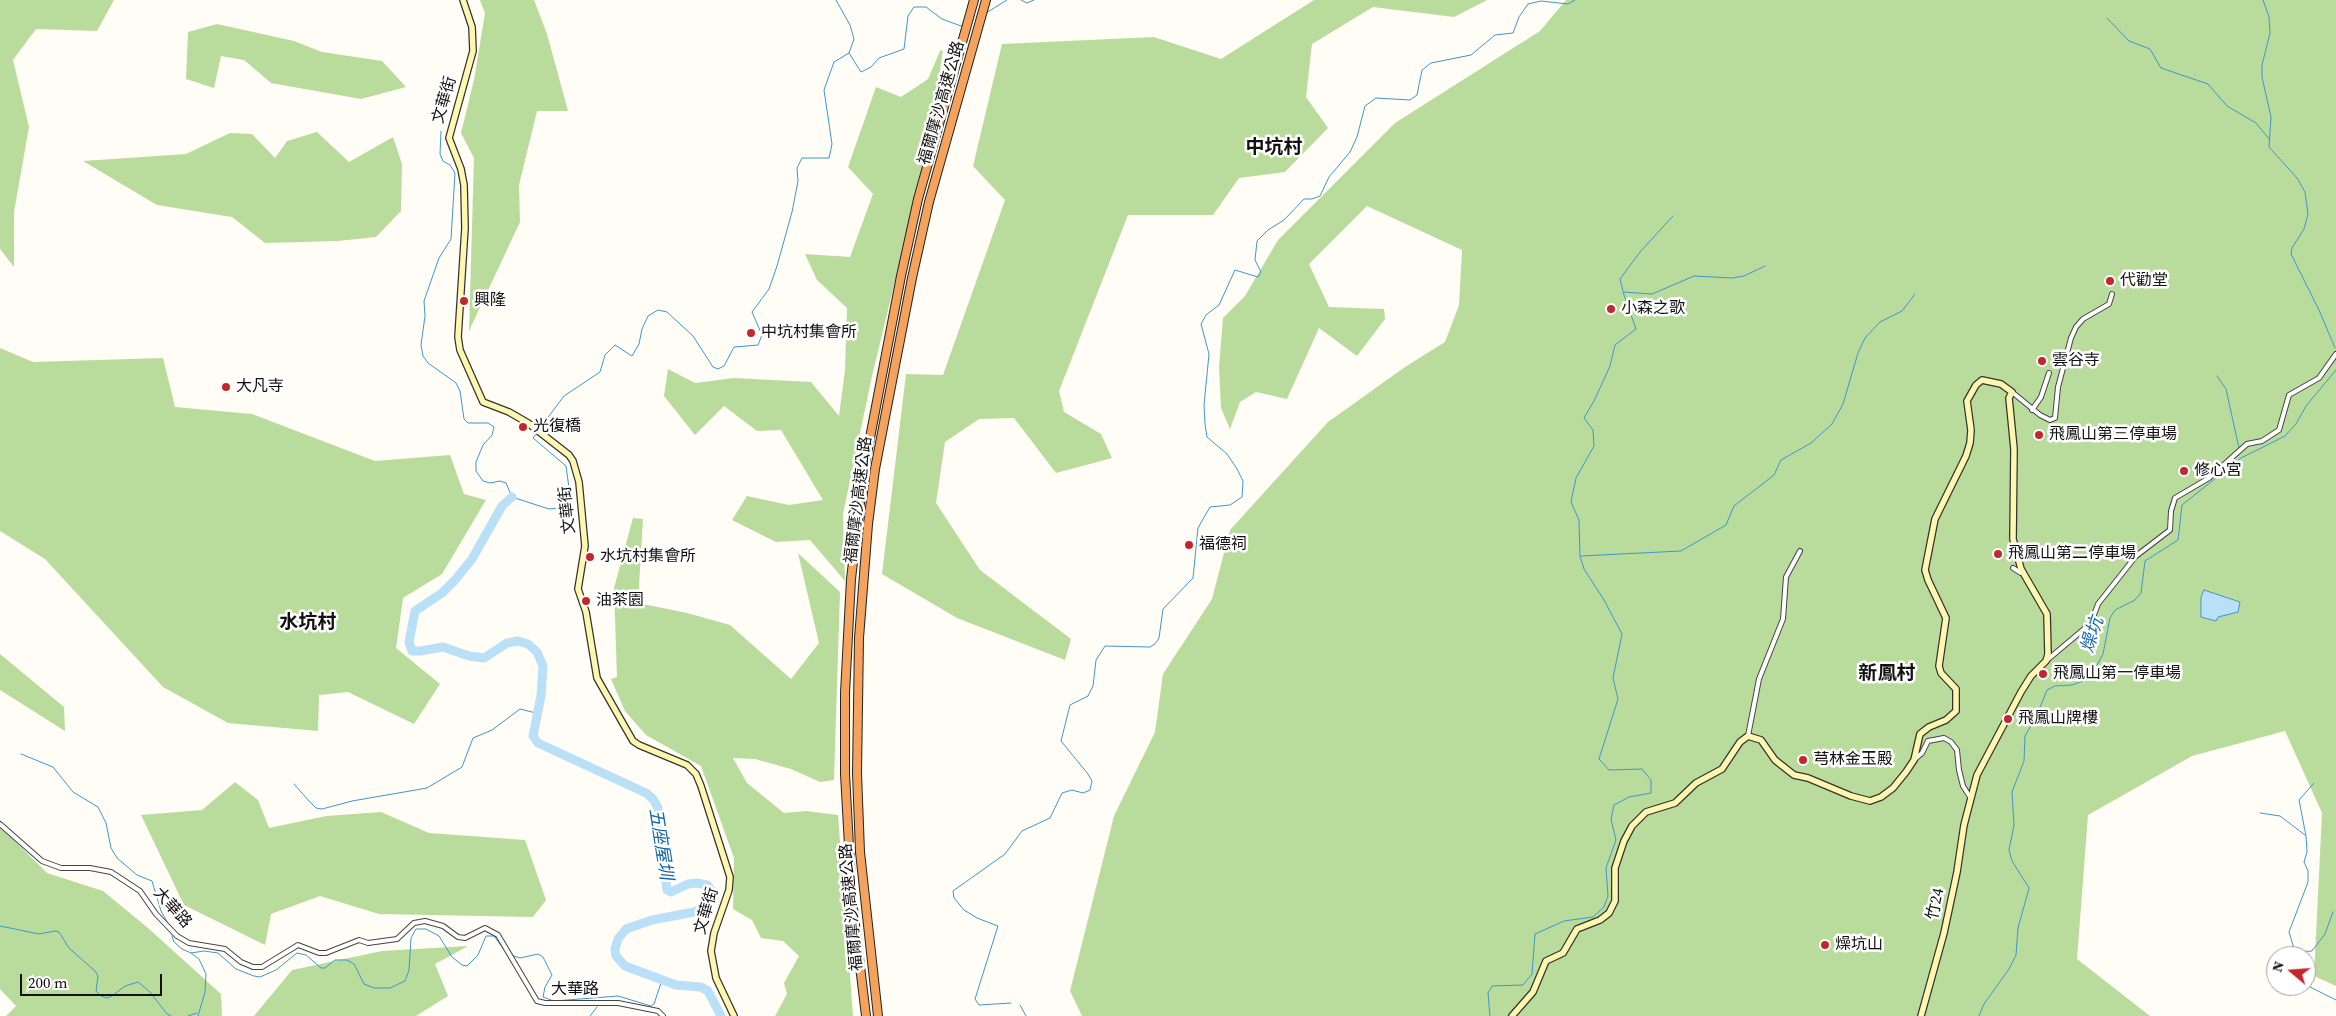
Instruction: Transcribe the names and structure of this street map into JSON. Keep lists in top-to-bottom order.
{
  "streets": {
    "highway": ["福爾摩沙高速公路"],
    "street": ["文華街", "竹24", "大華路"]
  },
  "districts": ["中坑村", "水坑村", "新鳳村"],
  "water": ["燥坑", "五座屋圳"],
  "places": [
    "代勸堂",
    "興隆",
    "小森之歌",
    "中坑村集會所",
    "雲谷寺",
    "大凡寺",
    "光復橋",
    "飛鳳山第三停車場",
    "修心宮",
    "福德祠",
    "飛鳳山第二停車場",
    "水坑村集會所",
    "油茶園",
    "飛鳳山第一停車場",
    "飛鳳山牌樓",
    "芎林金玉殿",
    "燥坑山"
  ],
  "scale_bar": "200 m",
  "north": "left"
}
